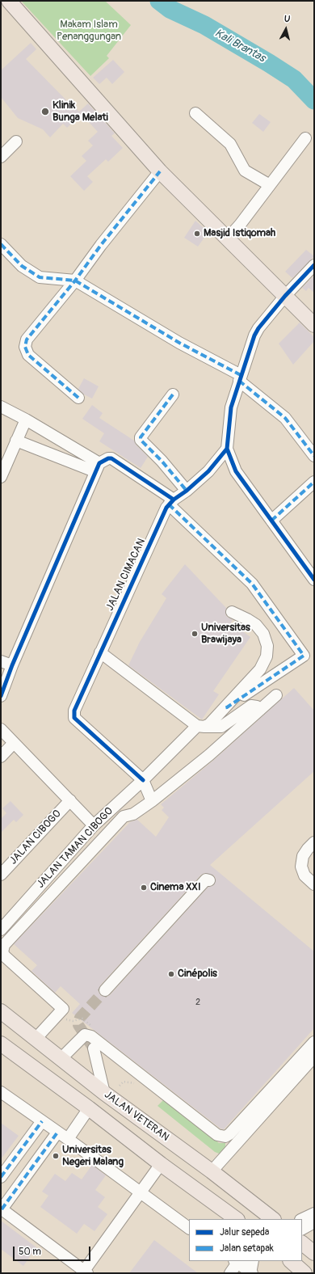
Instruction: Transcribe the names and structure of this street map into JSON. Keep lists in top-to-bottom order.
{
  "streets": {
    "main road": ["JALAN VETERAN"],
    "street": ["JALAN CIMACAN", "JALAN CIBOGO", "JALAN TAMAN CIBOGO"]
  },
  "crossings": [
    ["JALAN CIMACAN", "JALAN TAMAN CIBOGO"]
  ],
  "water": ["Kali Brantas"],
  "parks": ["Makam Islam Penanggungan"],
  "places": [
    "Klinik Bunga Melati",
    "Masjid Istiqomah",
    "Universitas Brawijaya",
    "Cinema XXI",
    "Cinépolis",
    "Universitas Negeri Malang"
  ],
  "house_numbers": ["2"],
  "legend": ["Jalur sepeda", "Jalan setapak"],
  "scale_bar": "50 m",
  "north": "top"
}
